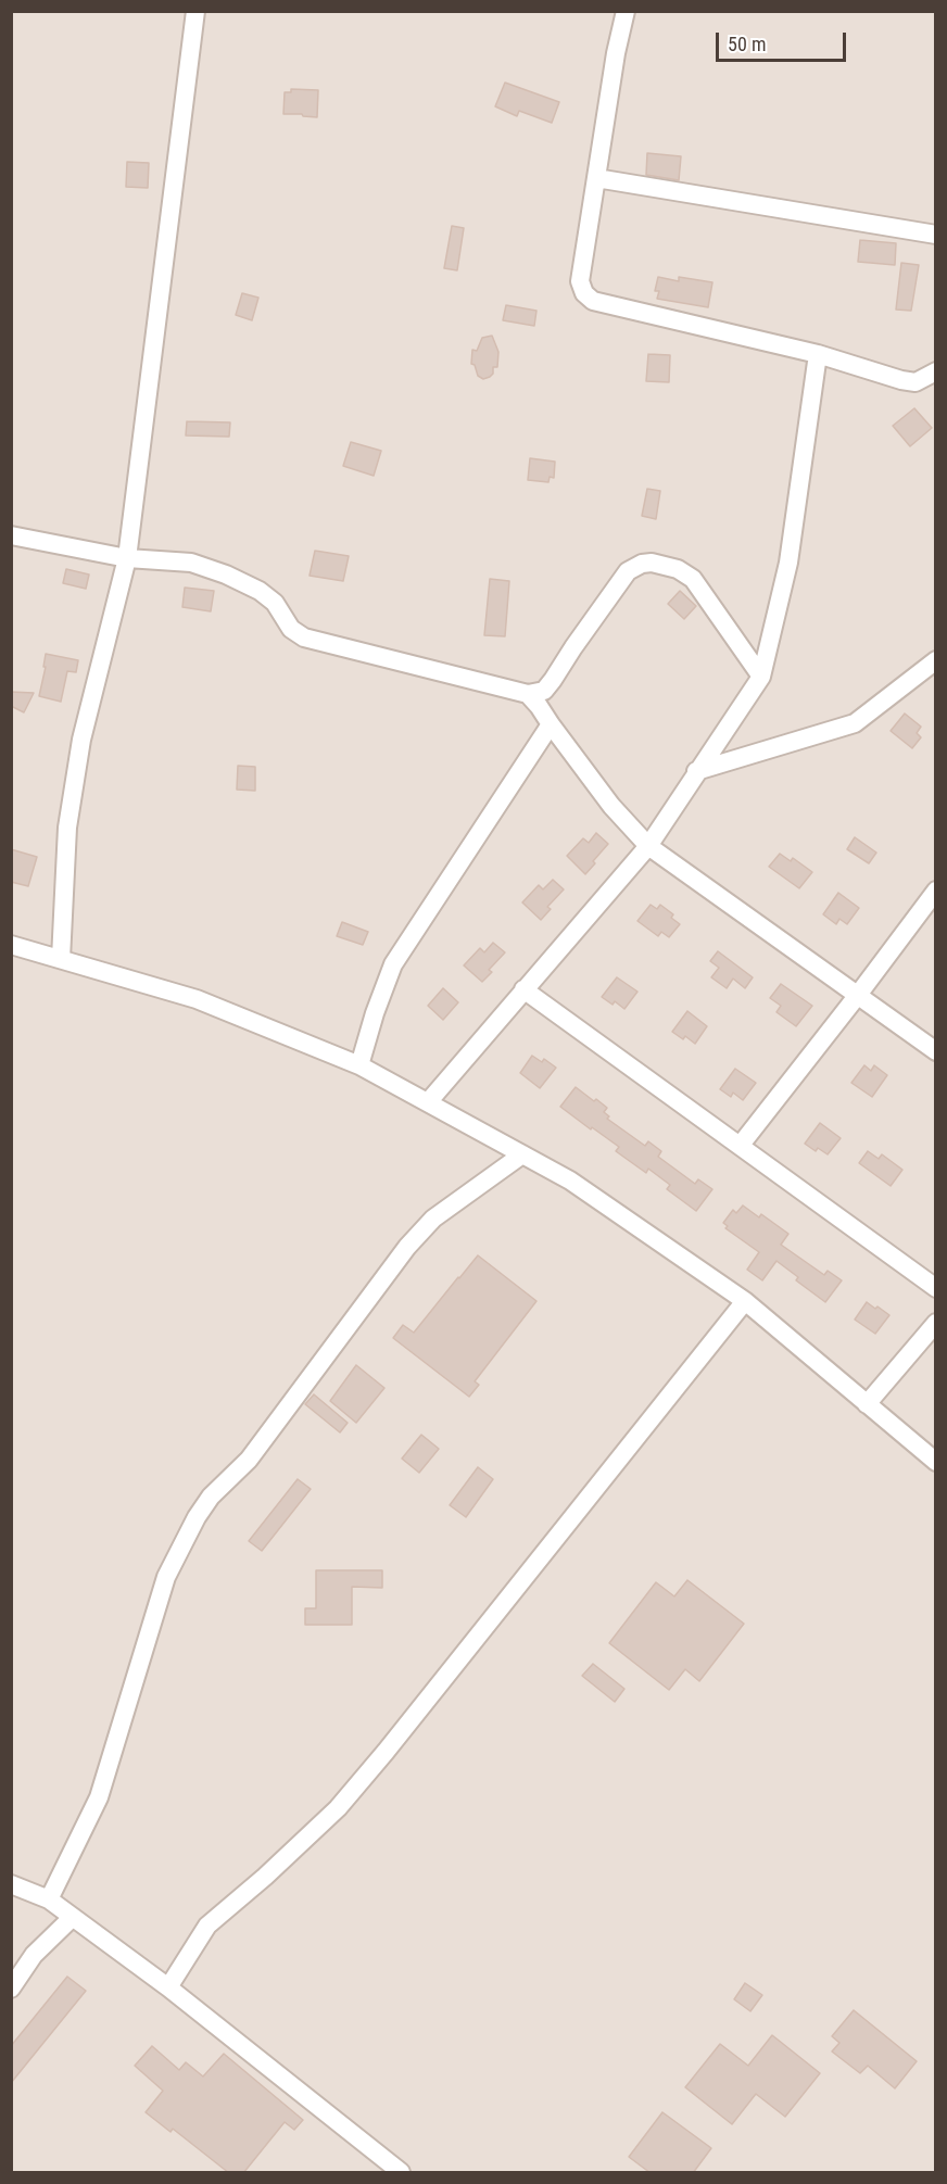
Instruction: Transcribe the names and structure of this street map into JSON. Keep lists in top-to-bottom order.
{
  "scale_bar": "50 m"
}
